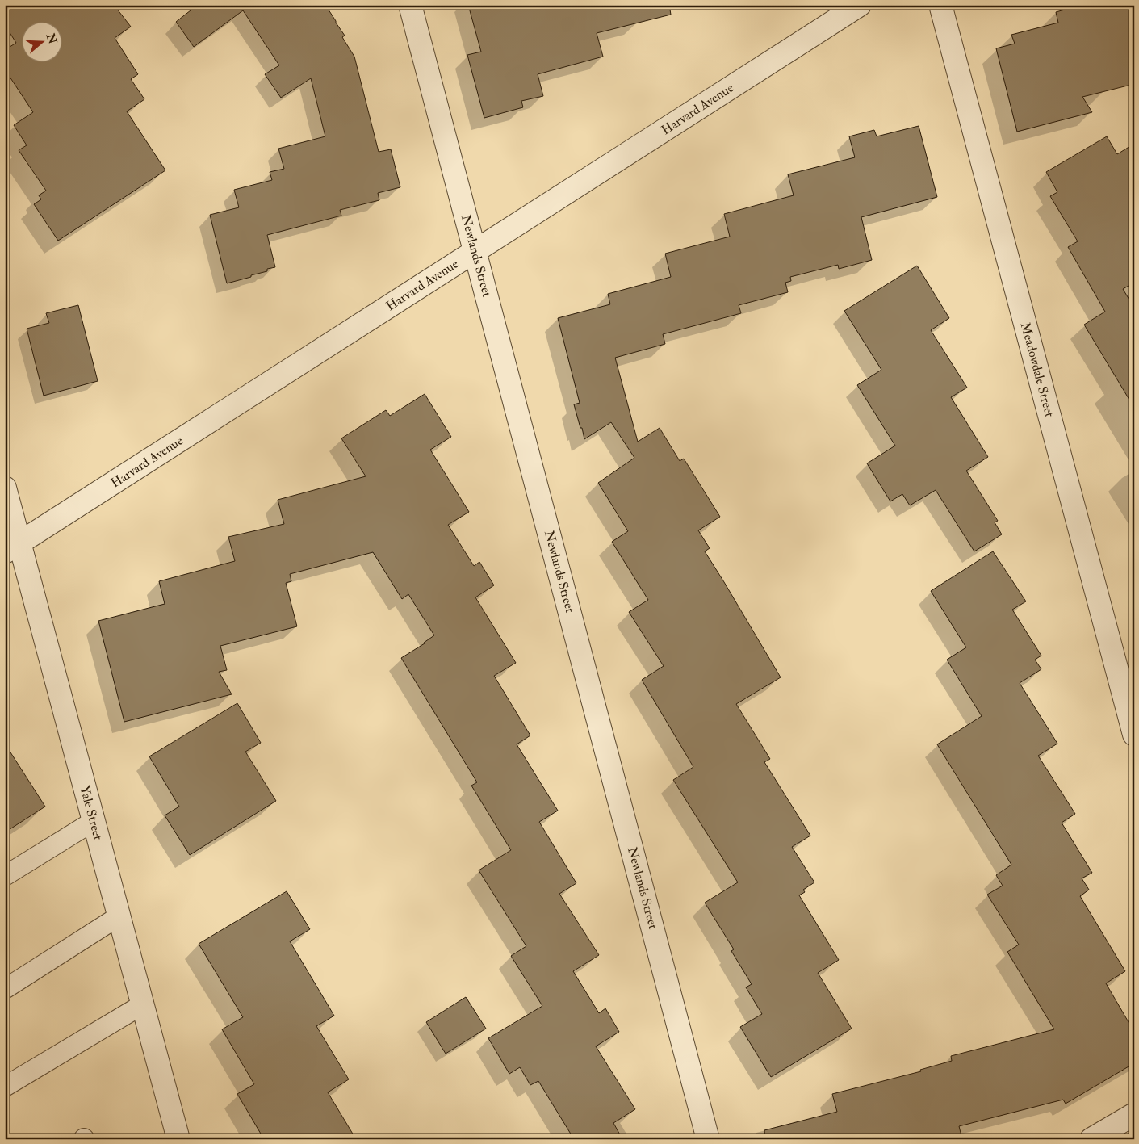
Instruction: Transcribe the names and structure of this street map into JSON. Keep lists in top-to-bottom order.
{
  "streets": {
    "street": [
      "Harvard Avenue",
      "Newlands Street",
      "Meadowdale Street",
      "Yale Street"
    ]
  },
  "crossings": [
    ["Harvard Avenue", "Newlands Street"],
    ["Harvard Avenue", "Yale Street"]
  ],
  "north": "right"
}
